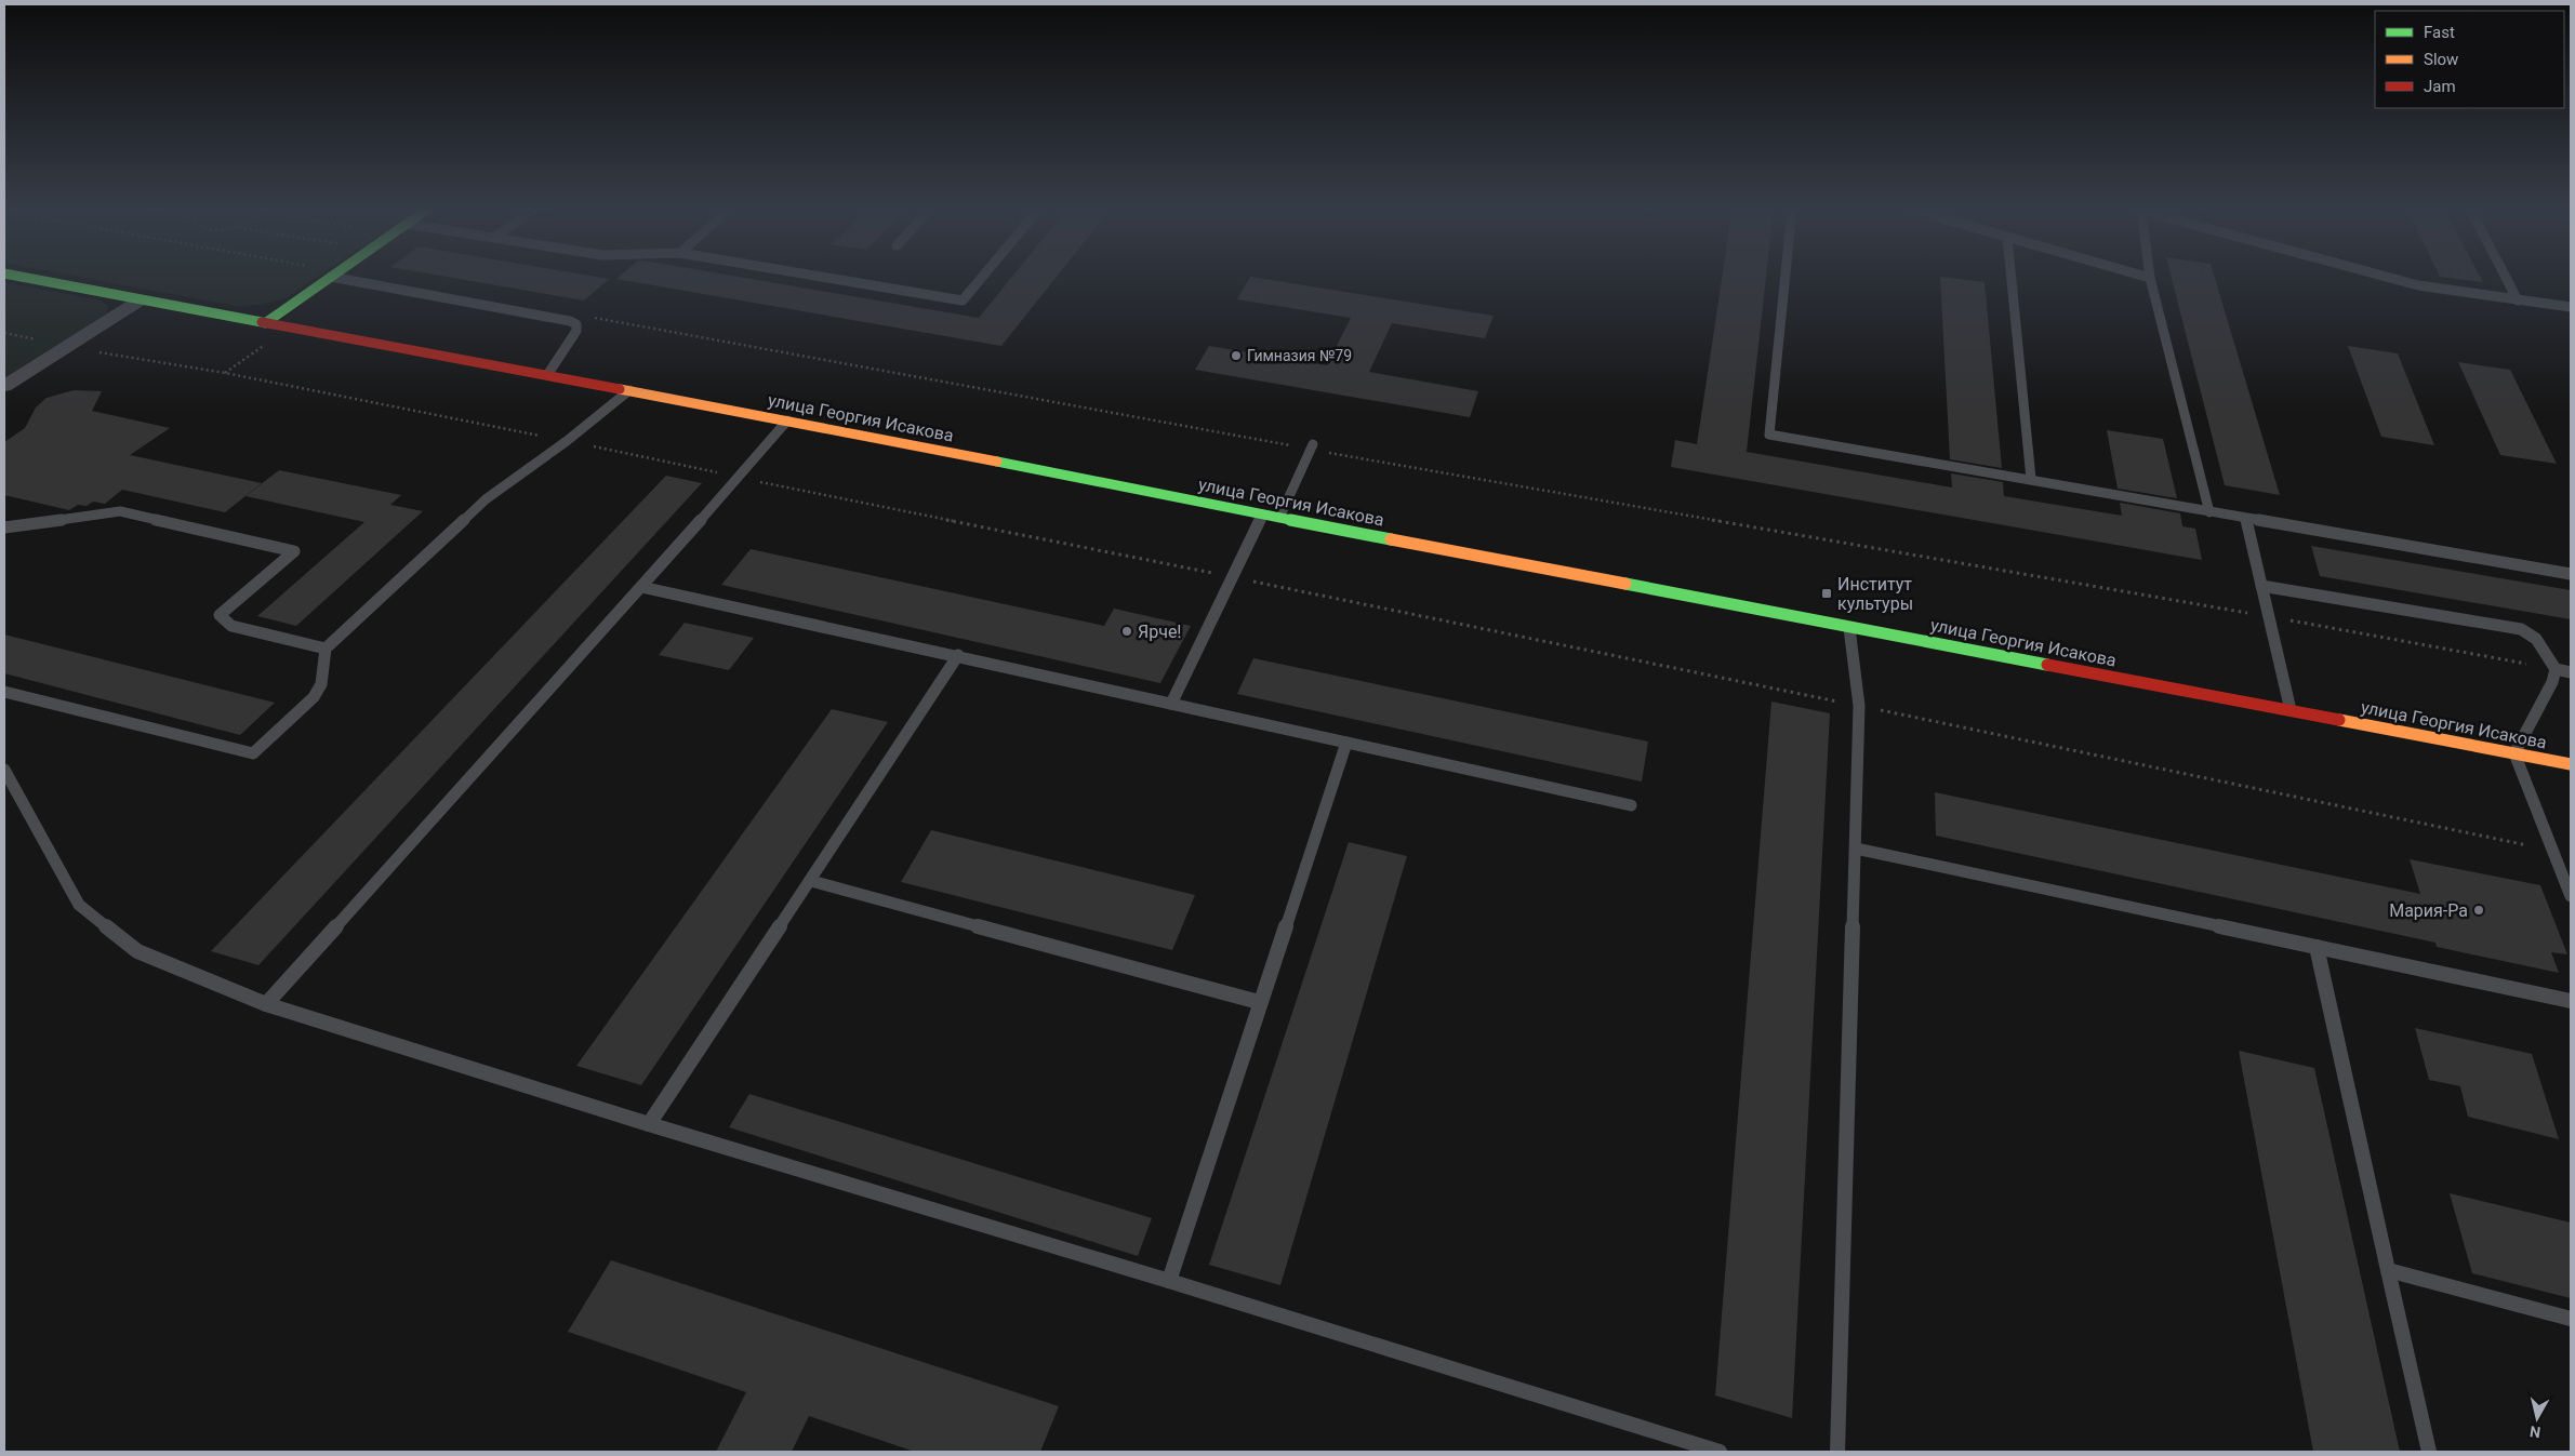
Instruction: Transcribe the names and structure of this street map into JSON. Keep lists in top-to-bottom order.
{
  "streets": {
    "street": ["улица Георгия Исакова"]
  },
  "places": {
    "other": ["Гимназия №79", "Ярче!", "Мария-Ра"],
    "transit": ["Институт культуры"]
  },
  "legend": ["Fast", "Slow", "Jam"],
  "north": "bottom"
}
